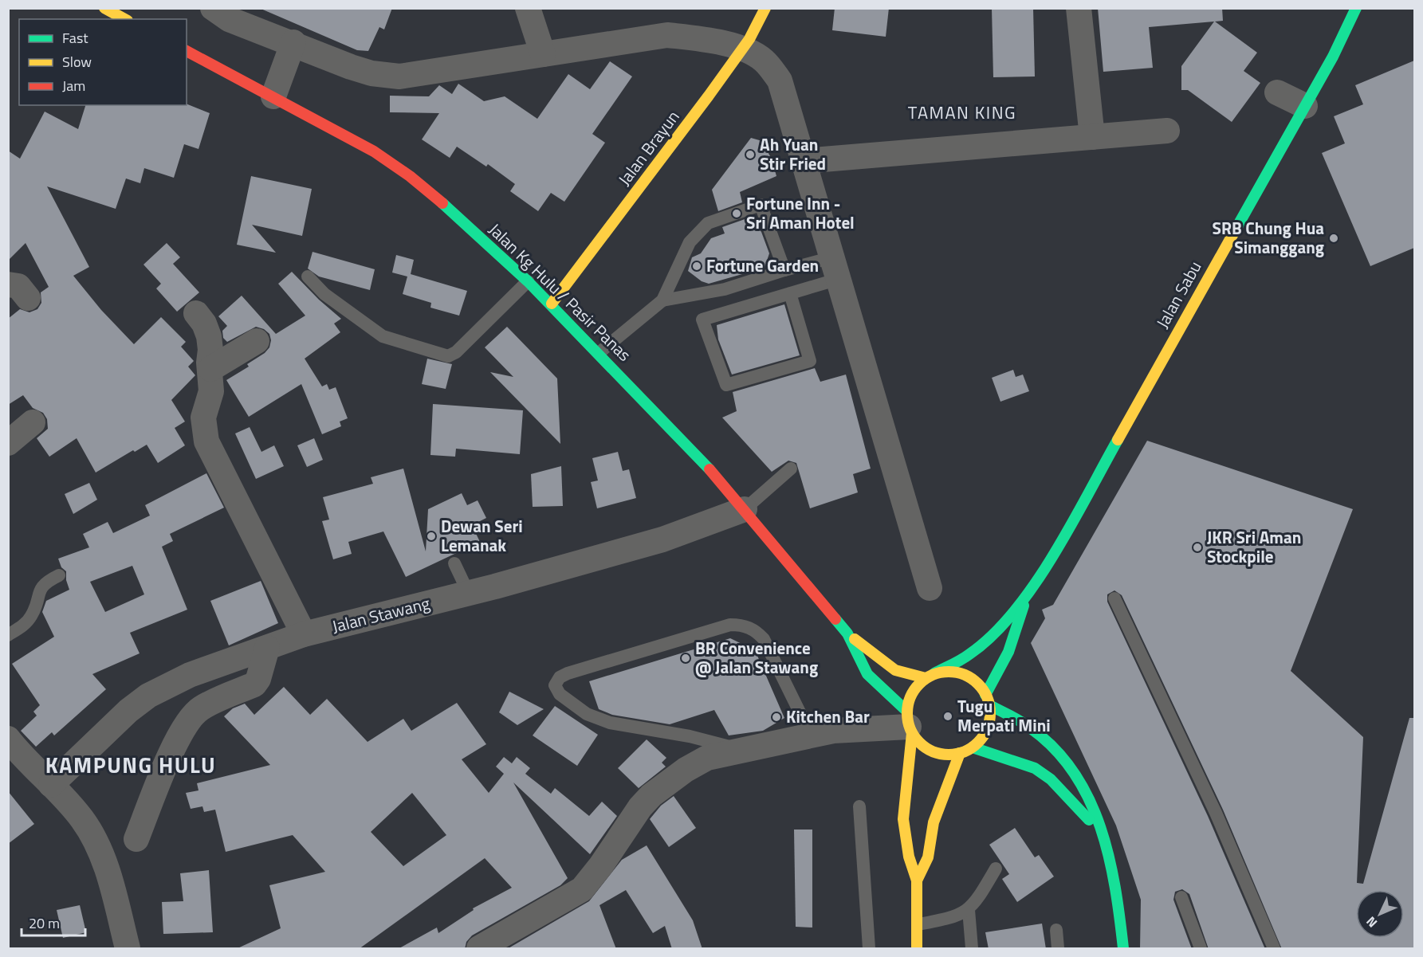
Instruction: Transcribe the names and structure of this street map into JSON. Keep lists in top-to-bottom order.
{
  "streets": {
    "main road": ["Jalan Brayun", "Jalan Kg Hulu / Pasir Panas", "Jalan Sabu"],
    "street": ["Jalan Stawang"]
  },
  "crossings": [
    ["Jalan Brayun", "Jalan Kg Hulu / Pasir Panas"],
    ["Jalan Kg Hulu / Pasir Panas", "Jalan Stawang"]
  ],
  "districts": ["TAMAN KING", "KAMPUNG HULU"],
  "places": [
    "Ah Yuan Stir Fried",
    "Fortune Inn - Sri Aman Hotel",
    "SRB Chung Hua Simanggang",
    "Fortune Garden",
    "Dewan Seri Lemanak",
    "JKR Sri Aman Stockpile",
    "BR Convenience @ Jalan Stawang",
    "Tugu Merpati Mini",
    "Kitchen Bar"
  ],
  "legend": ["Fast", "Slow", "Jam"],
  "scale_bar": "20 m",
  "north": "bottom left"
}
